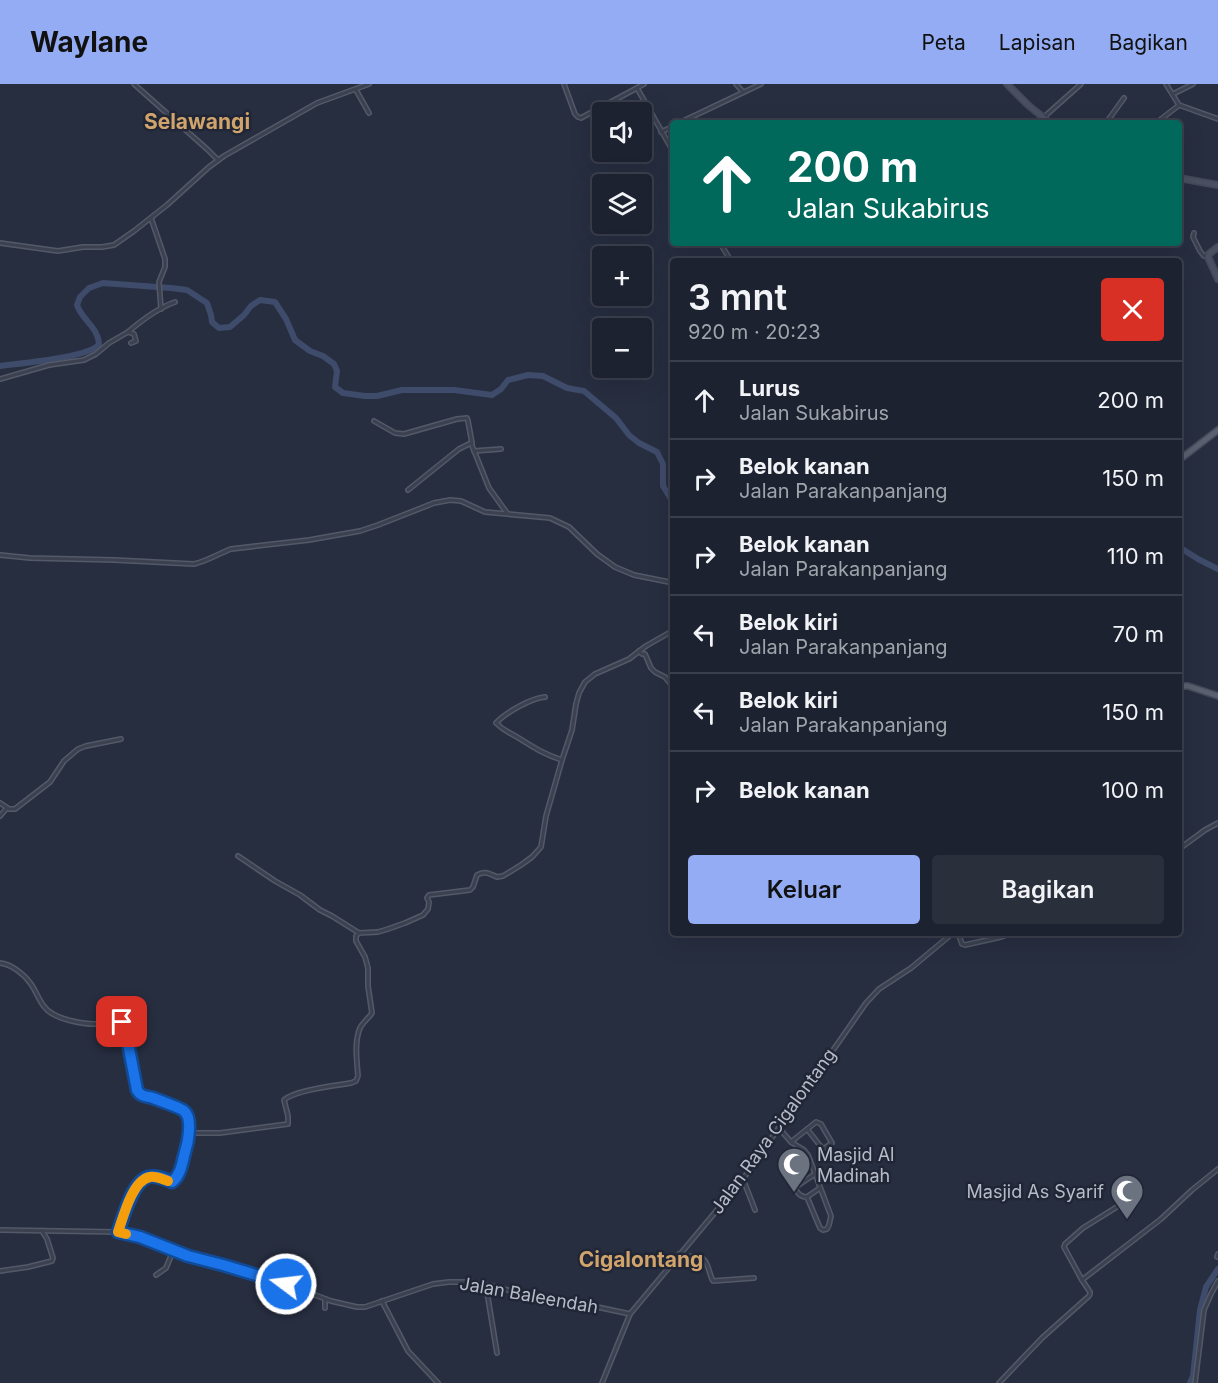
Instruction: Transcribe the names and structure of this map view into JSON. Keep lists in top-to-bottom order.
{
  "streets": {
    "street": ["Jalan Raya Cigalontang", "Jalan Baleendah"]
  },
  "crossings": [
    ["Jalan Raya Cigalontang", "Jalan Baleendah"]
  ],
  "districts": ["Selawangi", "Cigalontang"],
  "places": {
    "mosque": ["Masjid Al Madinah", "Masjid As Syarif"]
  },
  "page": {
    "header": "Waylane",
    "nav": ["Peta", "Lapisan", "Bagikan"],
    "map_buttons": ["+", "−"],
    "turn": ["200 m", "Jalan Sukabirus"],
    "heading": ["3 mnt", "920 m · 20:23"],
    "list": [
      {
        "name": "Lurus",
        "note": "Jalan Sukabirus",
        "value": "200 m"
      },
      {
        "name": "Belok kanan",
        "note": "Jalan Parakanpanjang",
        "value": "150 m"
      },
      {
        "name": "Belok kanan",
        "note": "Jalan Parakanpanjang",
        "value": "110 m"
      },
      {
        "name": "Belok kiri",
        "note": "Jalan Parakanpanjang",
        "value": "70 m"
      },
      {
        "name": "Belok kiri",
        "note": "Jalan Parakanpanjang",
        "value": "150 m"
      },
      {
        "name": "Belok kanan",
        "value": "100 m"
      }
    ],
    "buttons": ["Keluar", "Bagikan"]
  }
}
